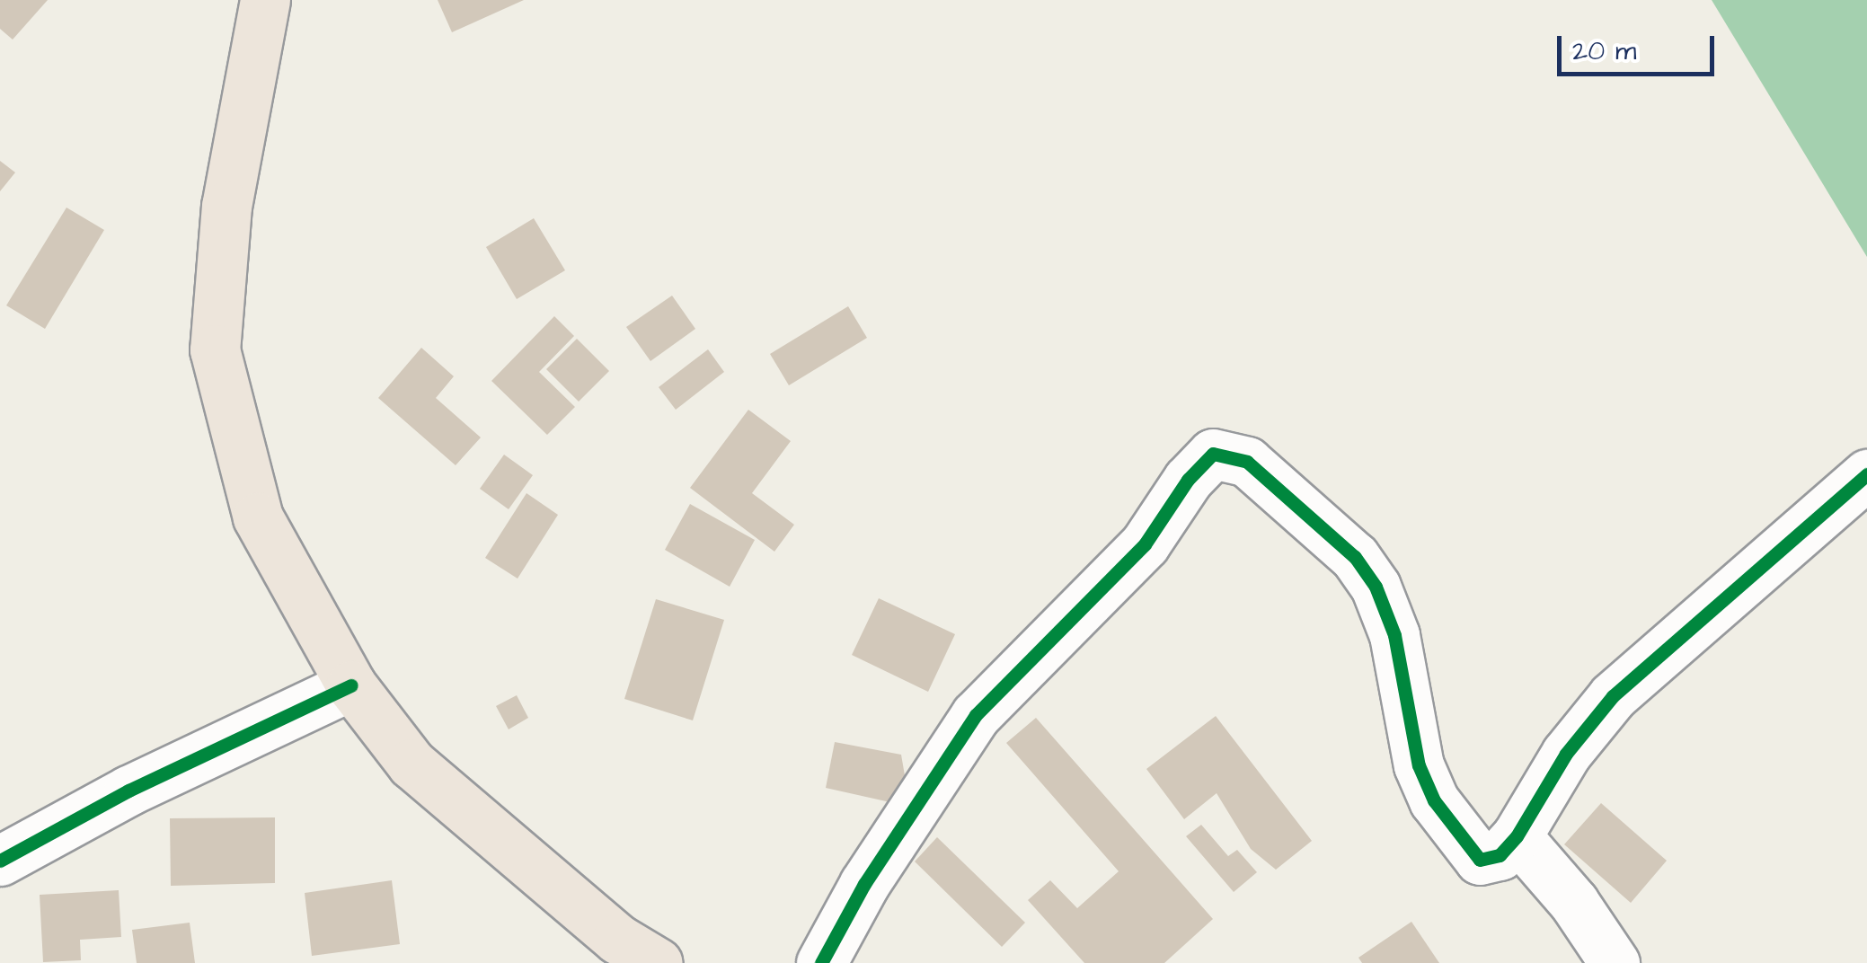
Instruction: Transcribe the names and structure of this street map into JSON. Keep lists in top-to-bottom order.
{
  "scale_bar": "20 m"
}
